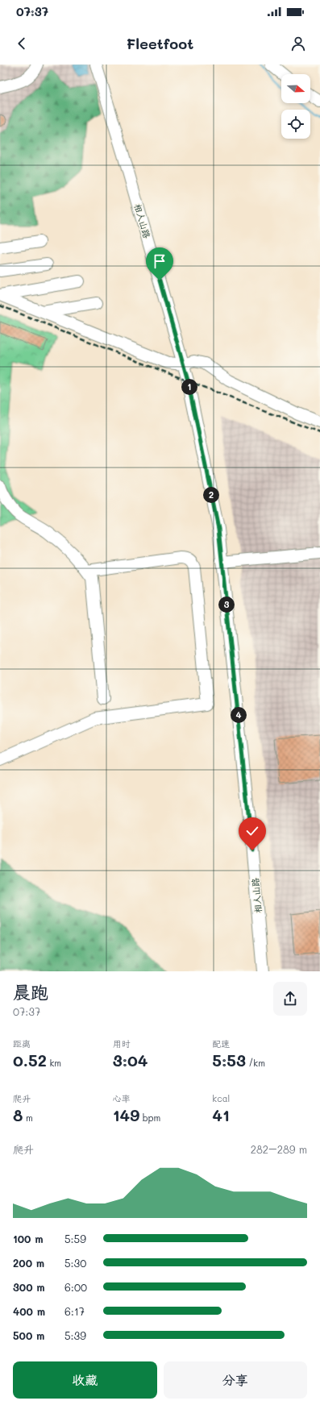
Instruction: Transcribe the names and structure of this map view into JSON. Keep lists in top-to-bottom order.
{
  "streets": {
    "street": ["相人山路"]
  },
  "north": "right",
  "page": {
    "status": "07:37",
    "header": "Fleetfoot",
    "pins": [
      "1",
      "2",
      "3",
      "4"
    ],
    "heading": ["晨跑", "07:37"],
    "stats": [
      ["距离", "0.52 km"],
      ["用时", "3:04"],
      ["配速", "5:53 /km"],
      ["爬升", "8 m"],
      ["心率", "149 bpm"],
      ["kcal", "41"]
    ],
    "chart": ["爬升", "282–289 m"],
    "list": [
      {
        "name": "100 m",
        "note": "5:59"
      },
      {
        "name": "200 m",
        "note": "5:30"
      },
      {
        "name": "300 m",
        "note": "6:00"
      },
      {
        "name": "400 m",
        "note": "6:17"
      },
      {
        "name": "500 m",
        "note": "5:39"
      }
    ],
    "buttons": ["收藏", "分享"]
  }
}
